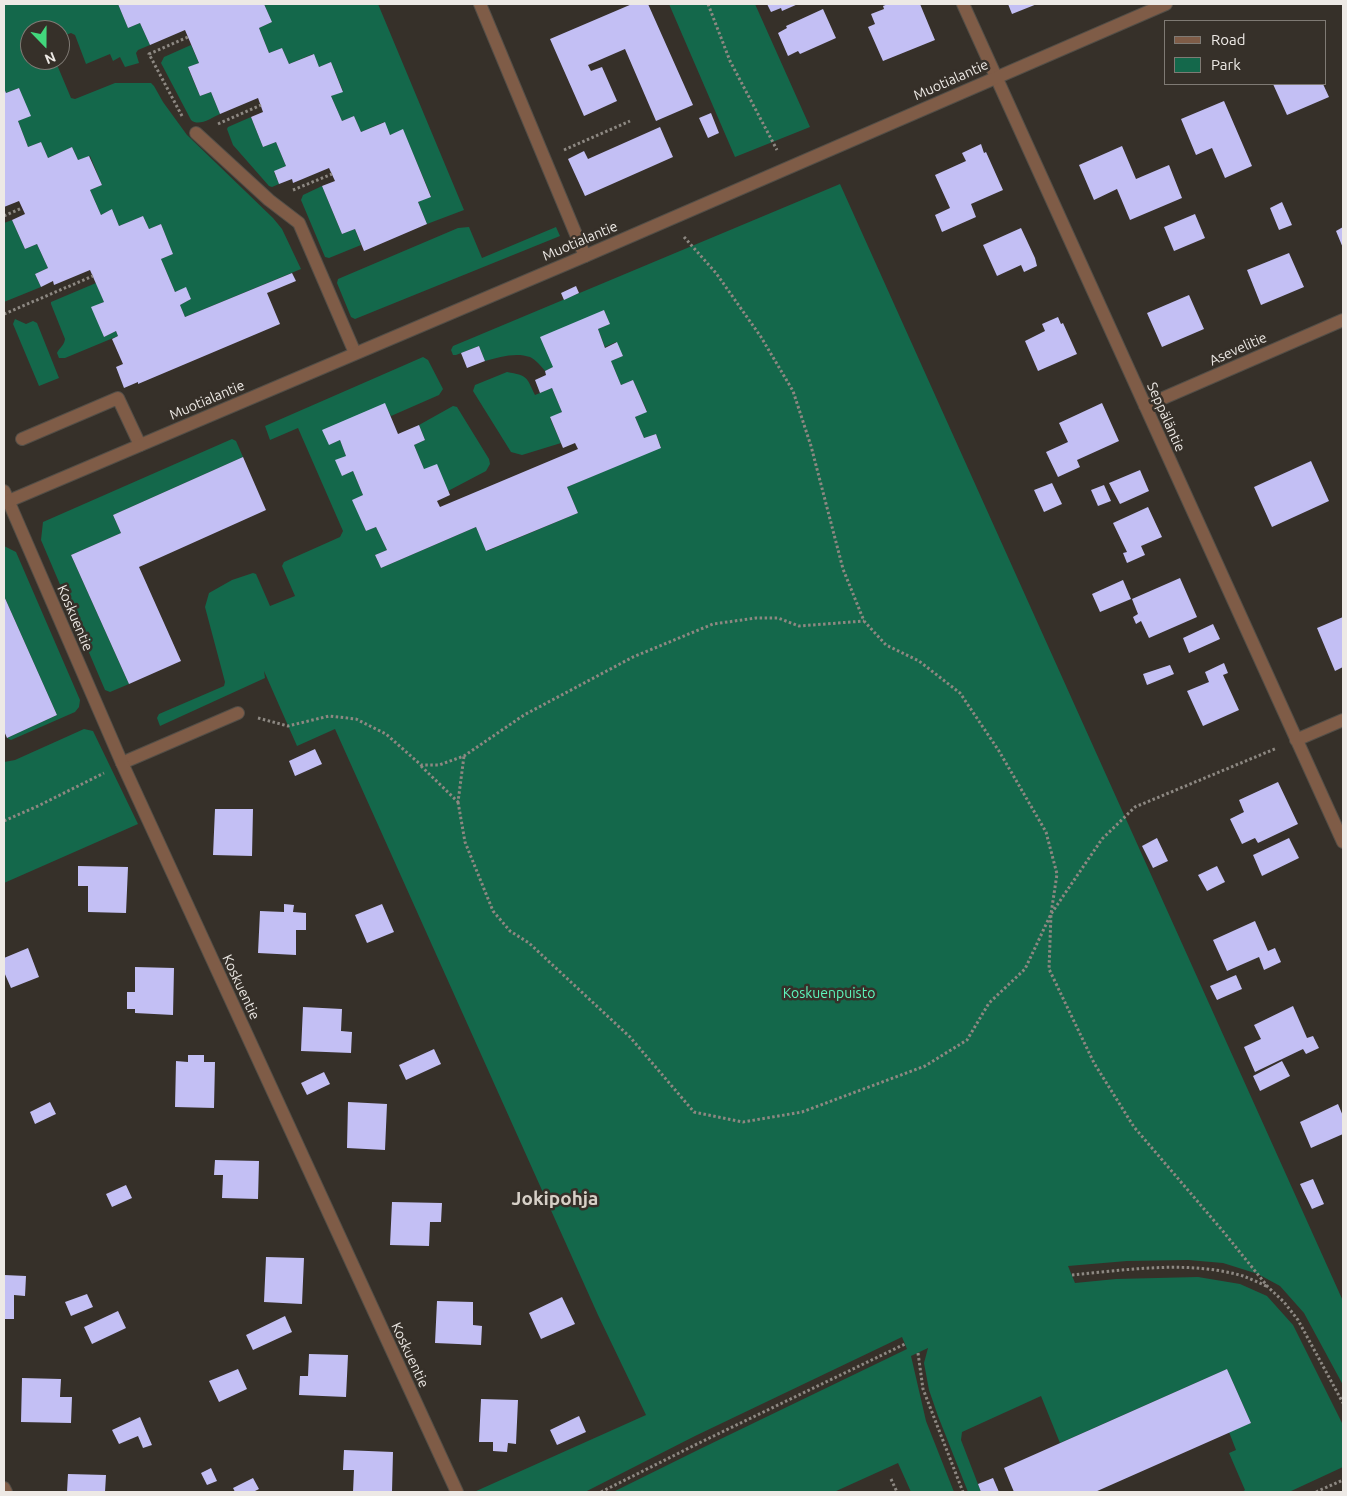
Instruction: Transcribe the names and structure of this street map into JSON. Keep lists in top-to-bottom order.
{
  "streets": {
    "street": [
      "Muotialantie",
      "Asevelitie",
      "Seppäläntie",
      "Koskuentie"
    ]
  },
  "crossings": [
    ["Muotialantie", "Seppäläntie"],
    ["Muotialantie", "Koskuentie"],
    ["Asevelitie", "Seppäläntie"]
  ],
  "districts": ["Jokipohja"],
  "parks": ["Koskuenpuisto"],
  "legend": ["Road", "Park"],
  "north": "bottom"
}
